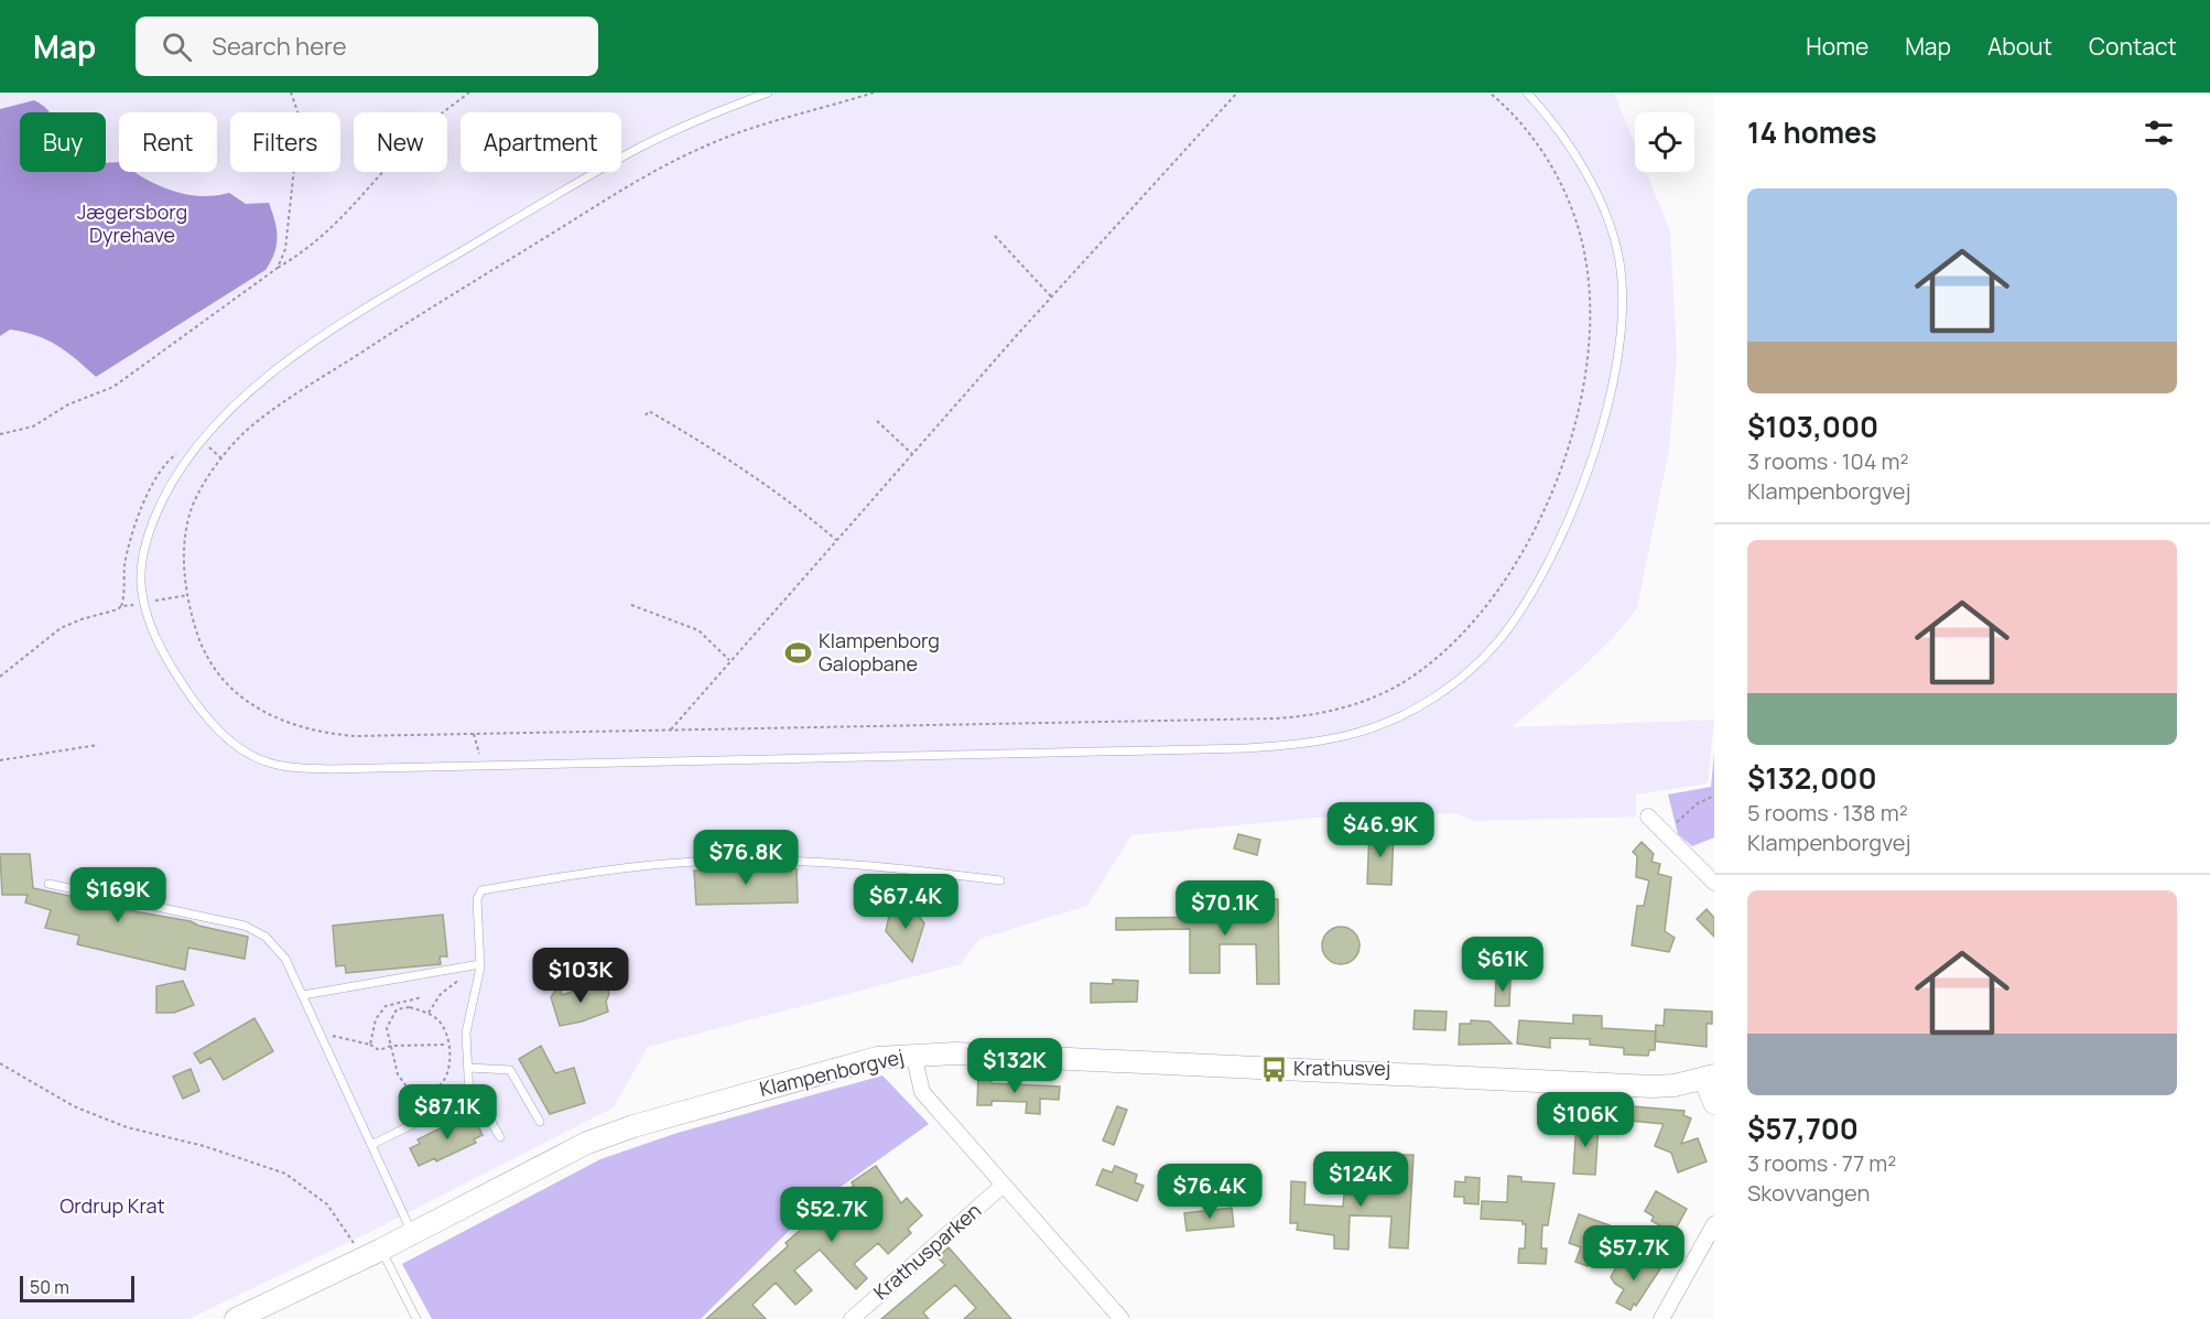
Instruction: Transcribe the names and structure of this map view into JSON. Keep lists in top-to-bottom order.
{
  "streets": {
    "street": ["Klampenborgvej", "Krathusparken"]
  },
  "parks": ["Jægersborg Dyrehave", "Ordrup Krat"],
  "places": {
    "sports": ["Klampenborg Galopbane"],
    "bus stop": ["Krathusvej"]
  },
  "scale_bar": "50 m",
  "page": {
    "header": "Map",
    "search": "Search here",
    "nav": [
      "Home",
      "Map",
      "About",
      "Contact"
    ],
    "heading": "14 homes",
    "chip": [
      "Buy",
      "Rent",
      "Filters",
      "New",
      "Apartment"
    ],
    "list": [
      {
        "name": "$103,000",
        "note": "3 rooms · 104 m² · Klampenborgvej"
      },
      {
        "name": "$132,000",
        "note": "5 rooms · 138 m² · Klampenborgvej"
      },
      {
        "name": "$57,700",
        "note": "3 rooms · 77 m² · Skovvangen"
      }
    ],
    "price": [
      "$46.9K",
      "$76.8K",
      "$169K",
      "$67.4K",
      "$70.1K",
      "$61K",
      "$103K",
      "$132K",
      "$87.1K",
      "$106K",
      "$124K",
      "$76.4K",
      "$52.7K",
      "$57.7K"
    ],
    "scale": "50 m"
  }
}
